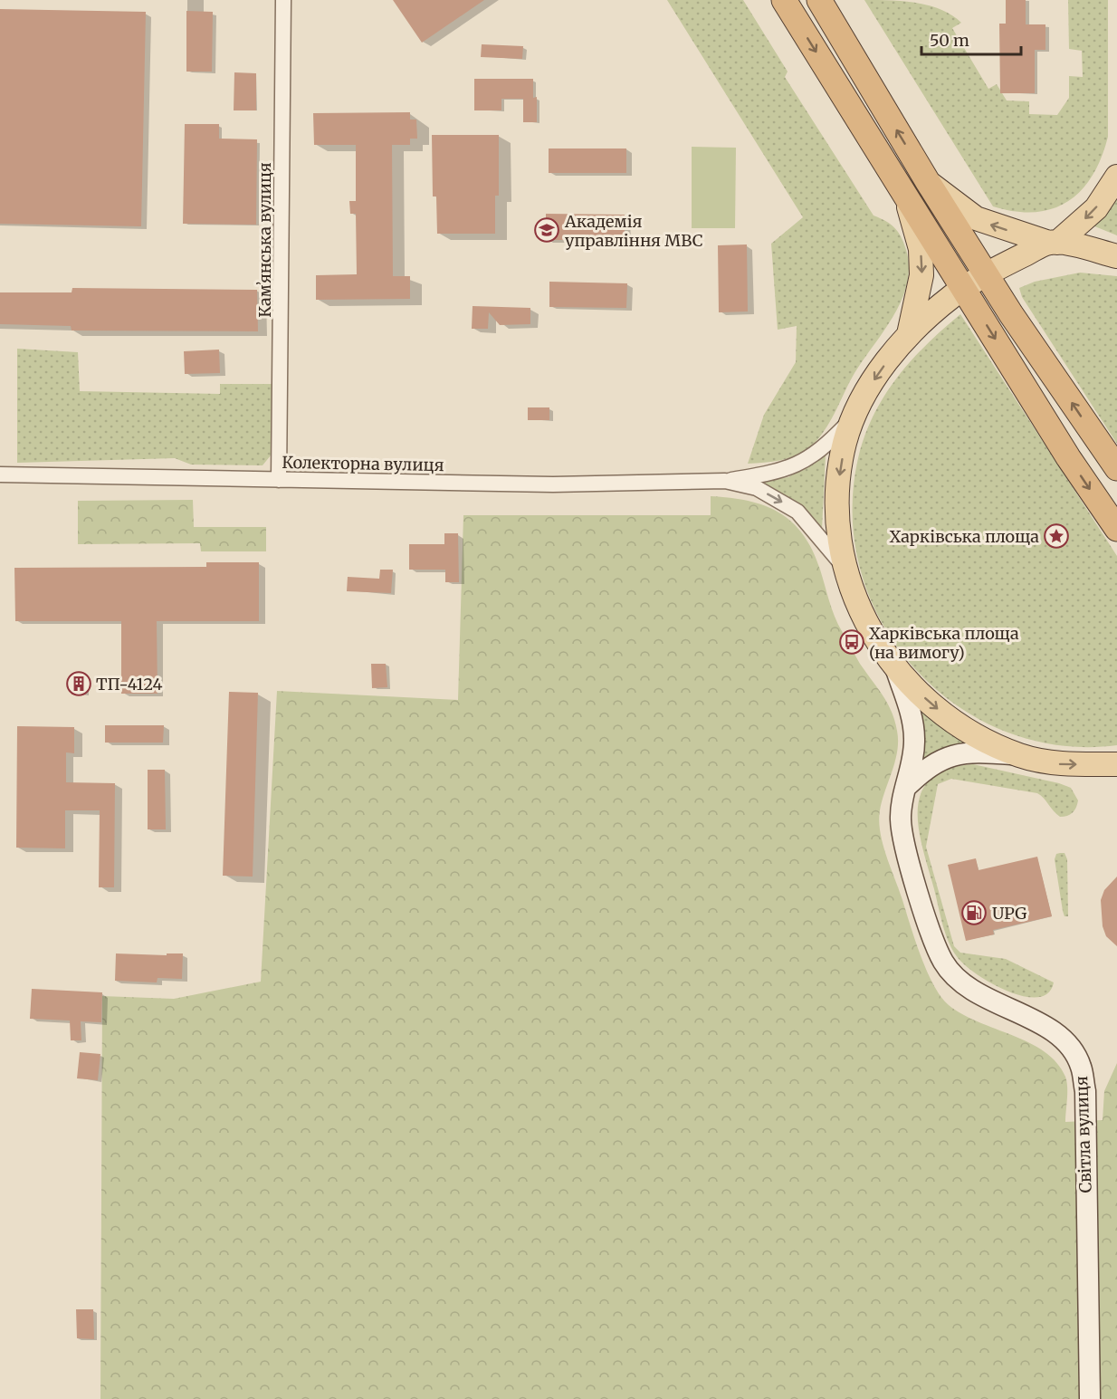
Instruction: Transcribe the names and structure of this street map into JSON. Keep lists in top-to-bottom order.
{
  "streets": {
    "main road": ["Світла вулиця"],
    "street": ["Камʼянська вулиця", "Колекторна вулиця"]
  },
  "crossings": [
    ["Камʼянська вулиця", "Колекторна вулиця"]
  ],
  "places": {
    "school or university": ["Академія управління МВС"],
    "place": ["Харківська площа"],
    "bus stop": ["Харківська площа (на вимогу)"],
    "building": ["ТП-4124"],
    "fuel station": ["UPG"]
  },
  "scale_bar": "50 m"
}
